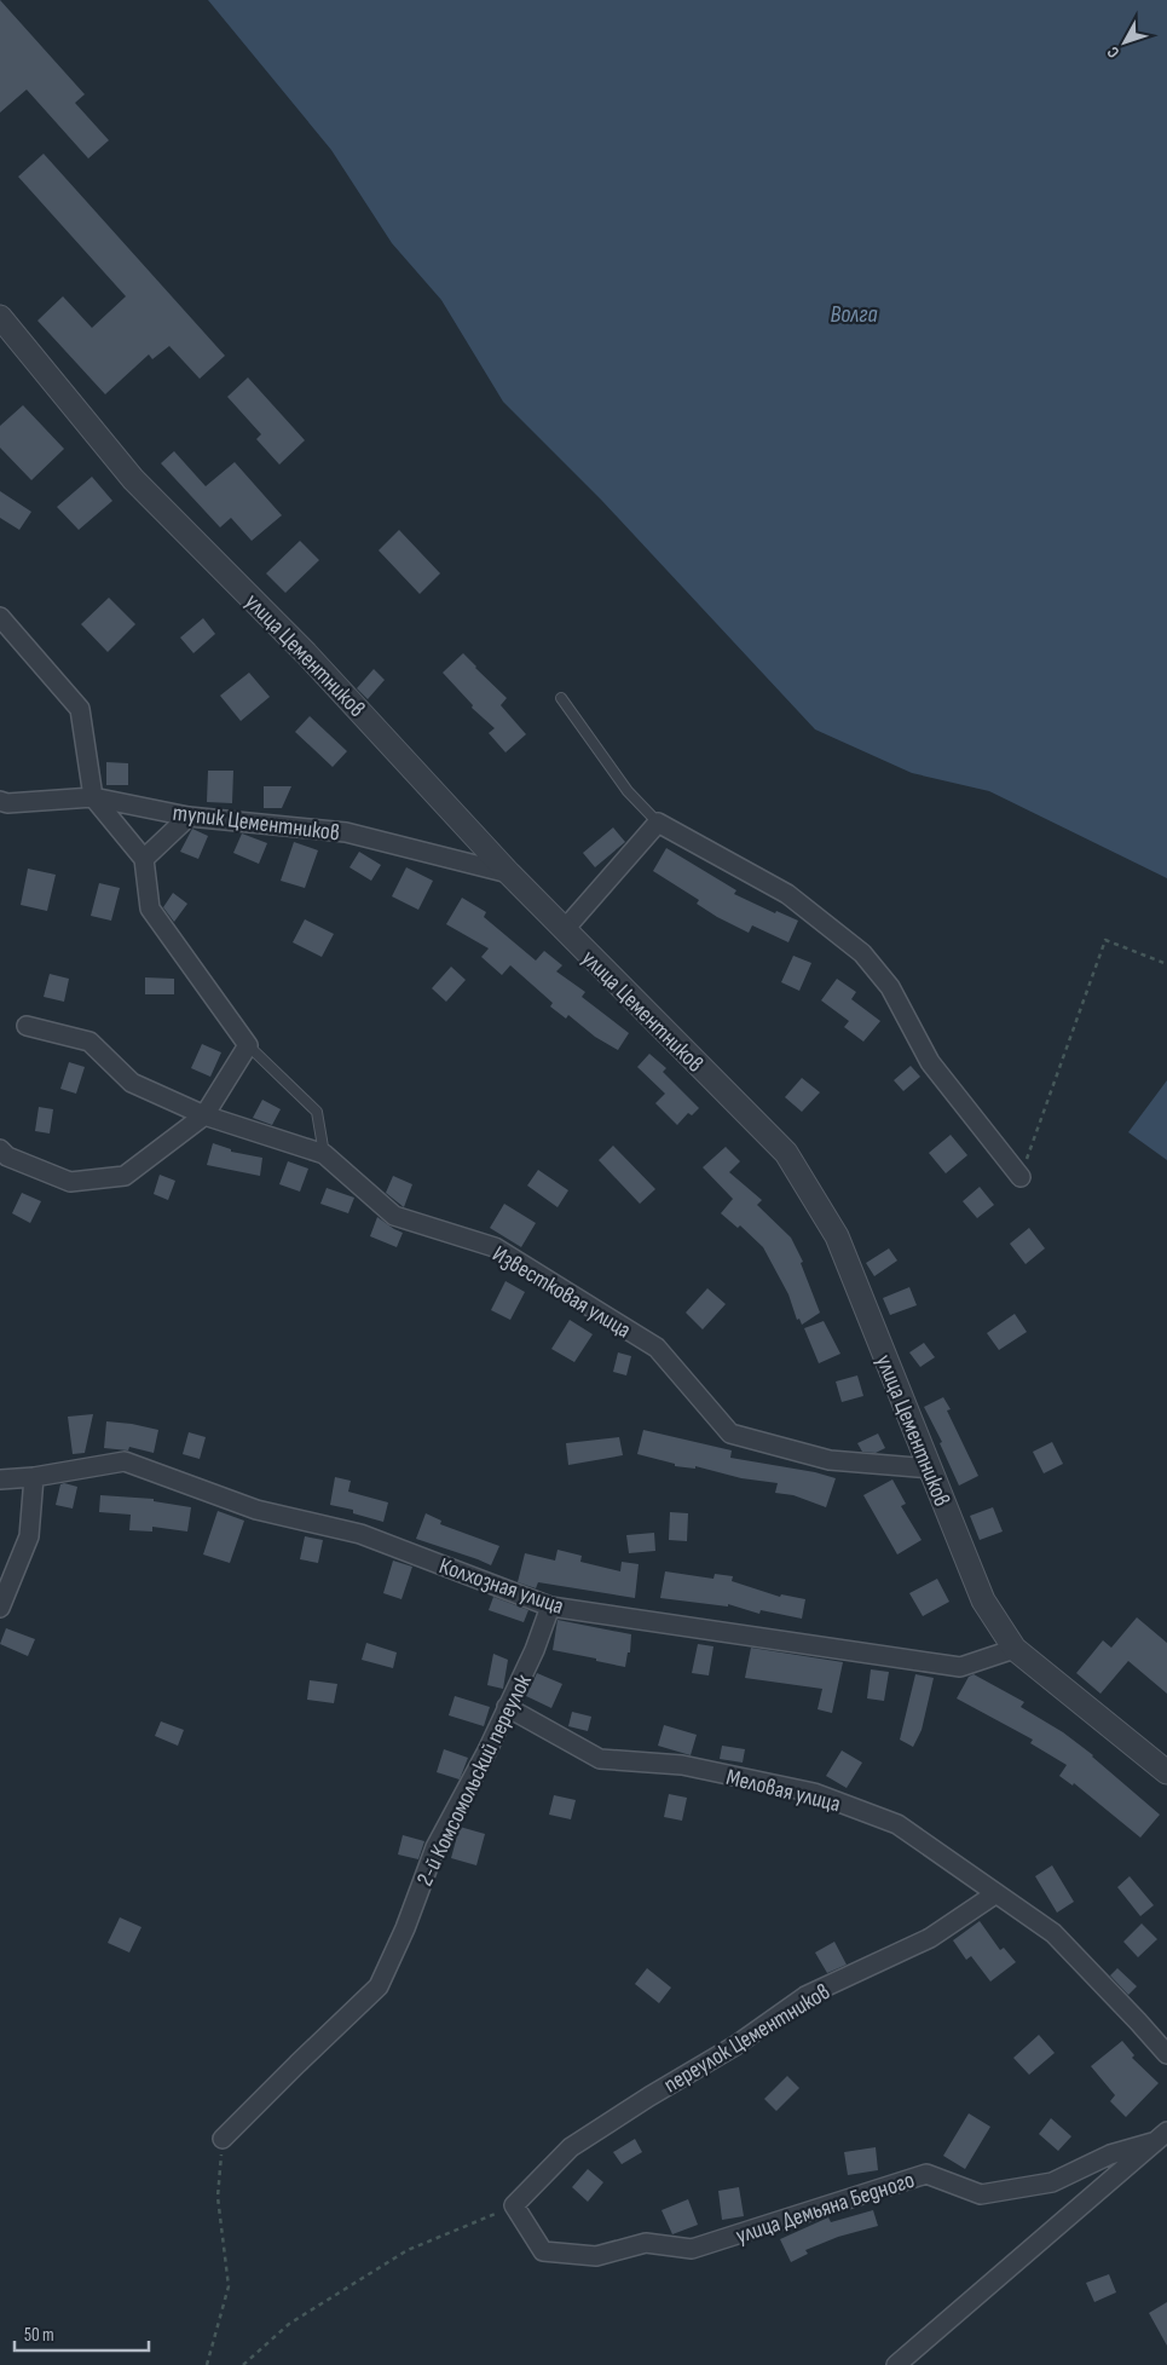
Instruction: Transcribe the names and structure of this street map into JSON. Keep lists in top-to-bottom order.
{
  "streets": {
    "street": [
      "улица Цементников",
      "тупик Цементников",
      "Известковая улица",
      "Колхозная улица",
      "2-й Комсомольский переулок",
      "Меловая улица",
      "переулок Цементников",
      "улица Демьяна Бедного"
    ]
  },
  "crossings": [
    ["улица Цементников", "тупик Цементников"],
    ["улица Цементников", "Известковая улица"],
    ["улица Цементников", "Колхозная улица"],
    ["Колхозная улица", "2-й Комсомольский переулок"],
    ["2-й Комсомольский переулок", "Меловая улица"],
    ["Меловая улица", "переулок Цементников"],
    ["переулок Цементников", "улица Демьяна Бедного"]
  ],
  "water": ["Волга"],
  "scale_bar": "50 m",
  "north": "bottom left"
}
